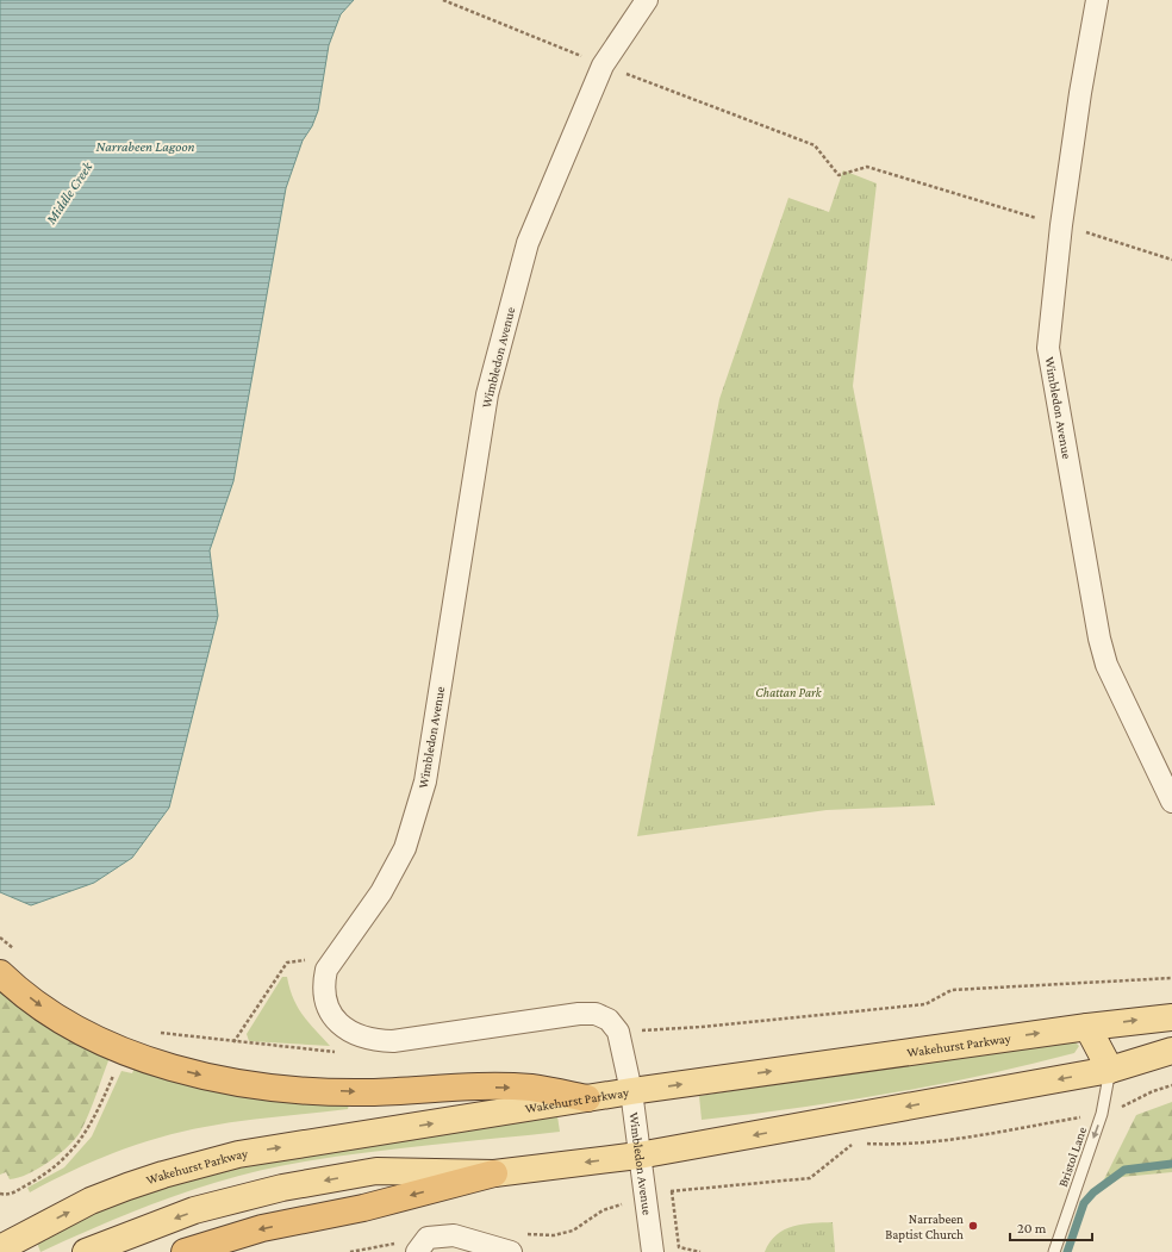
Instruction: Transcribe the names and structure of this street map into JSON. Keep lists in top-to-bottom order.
{
  "streets": {
    "main road": ["Wakehurst Parkway"],
    "street": ["Wimbledon Avenue"],
    "lane": ["Bristol Lane"]
  },
  "crossings": [
    ["Wimbledon Avenue", "Wakehurst Parkway"]
  ],
  "one_way": ["Bristol Lane"],
  "water": ["Narrabeen Lagoon", "Middle Creek"],
  "parks": ["Chattan Park"],
  "places": ["Narrabeen Baptist Church"],
  "scale_bar": "20 m"
}
